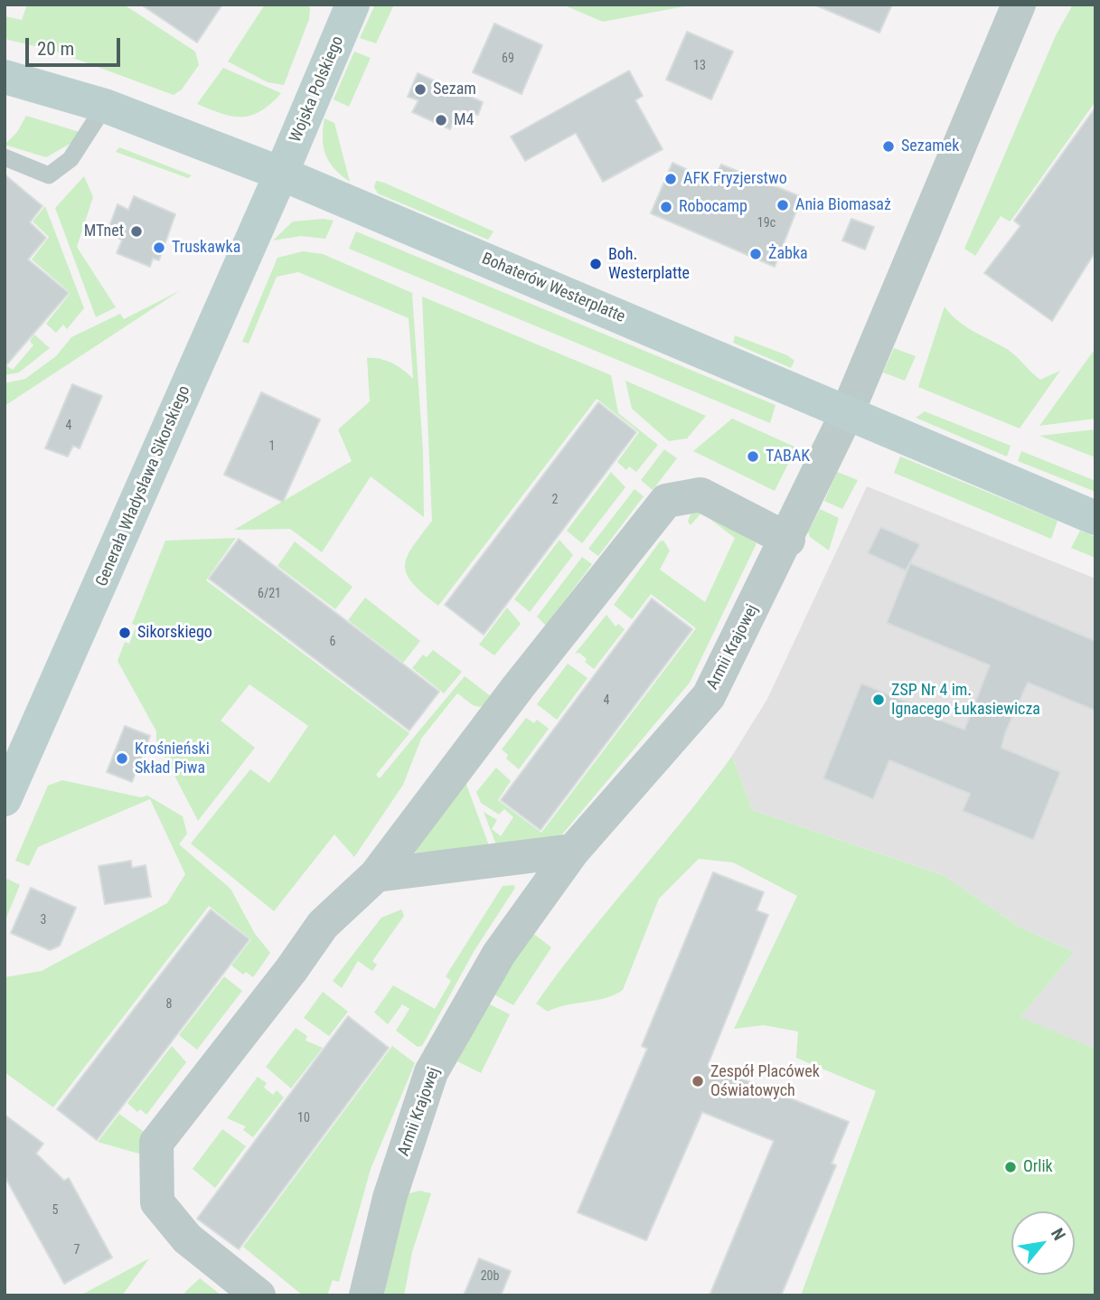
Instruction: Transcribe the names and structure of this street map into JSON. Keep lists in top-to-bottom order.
{
  "streets": {
    "street": [
      "Wojska Polskiego",
      "Bohaterów Westerplatte",
      "Generała Władysława Sikorskiego",
      "Armii Krajowej"
    ]
  },
  "crossings": [
    ["Wojska Polskiego", "Bohaterów Westerplatte"],
    ["Wojska Polskiego", "Generała Władysława Sikorskiego"],
    ["Bohaterów Westerplatte", "Generała Władysława Sikorskiego"],
    ["Bohaterów Westerplatte", "Armii Krajowej"]
  ],
  "places": [
    "Sezam",
    "M4",
    "Sezamek",
    "AFK Fryzjerstwo",
    "Ania Biomasaż",
    "Robocamp",
    "MTnet",
    "Truskawka",
    "Żabka",
    "Boh. Westerplatte",
    "TABAK",
    "Sikorskiego",
    "ZSP Nr 4 im. Ignacego Łukasiewicza",
    "Krośnieński Skład Piwa",
    "Zespół Placówek Oświatowych",
    "Orlik"
  ],
  "house_numbers": [
    "69",
    "13",
    "19c",
    "4",
    "1",
    "2",
    "6/21",
    "6",
    "4",
    "3",
    "8",
    "10",
    "5",
    "7",
    "20b"
  ],
  "scale_bar": "20 m",
  "north": "top right"
}
